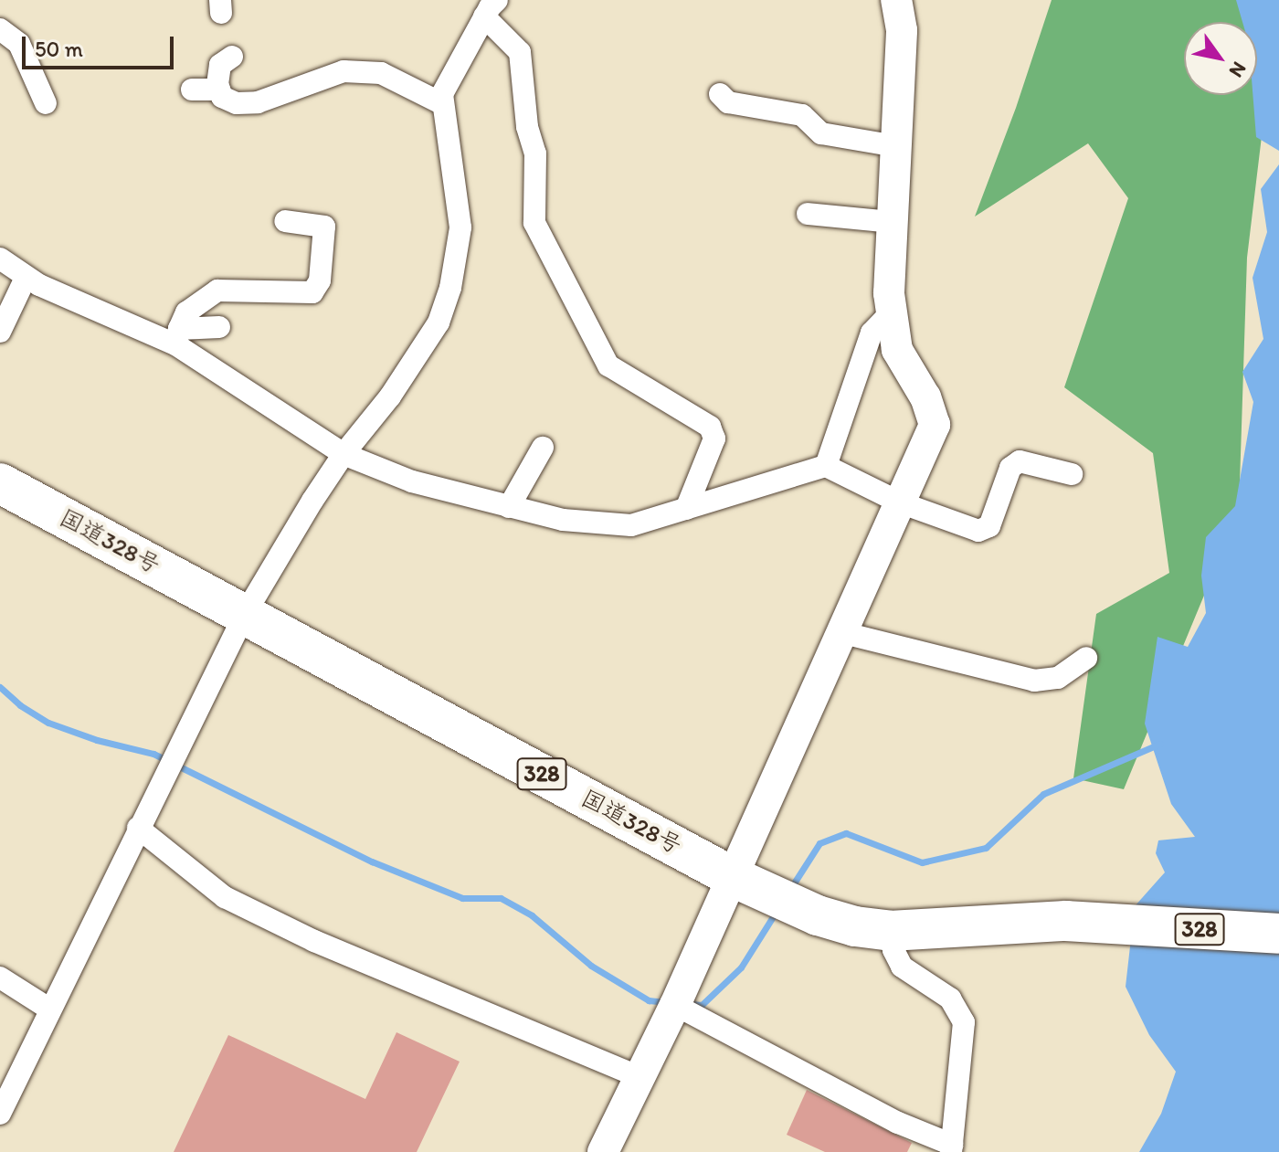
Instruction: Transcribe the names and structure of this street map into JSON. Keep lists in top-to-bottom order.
{
  "streets": {
    "highway": ["国道328号", "328"]
  },
  "scale_bar": "50 m",
  "north": "bottom right"
}
